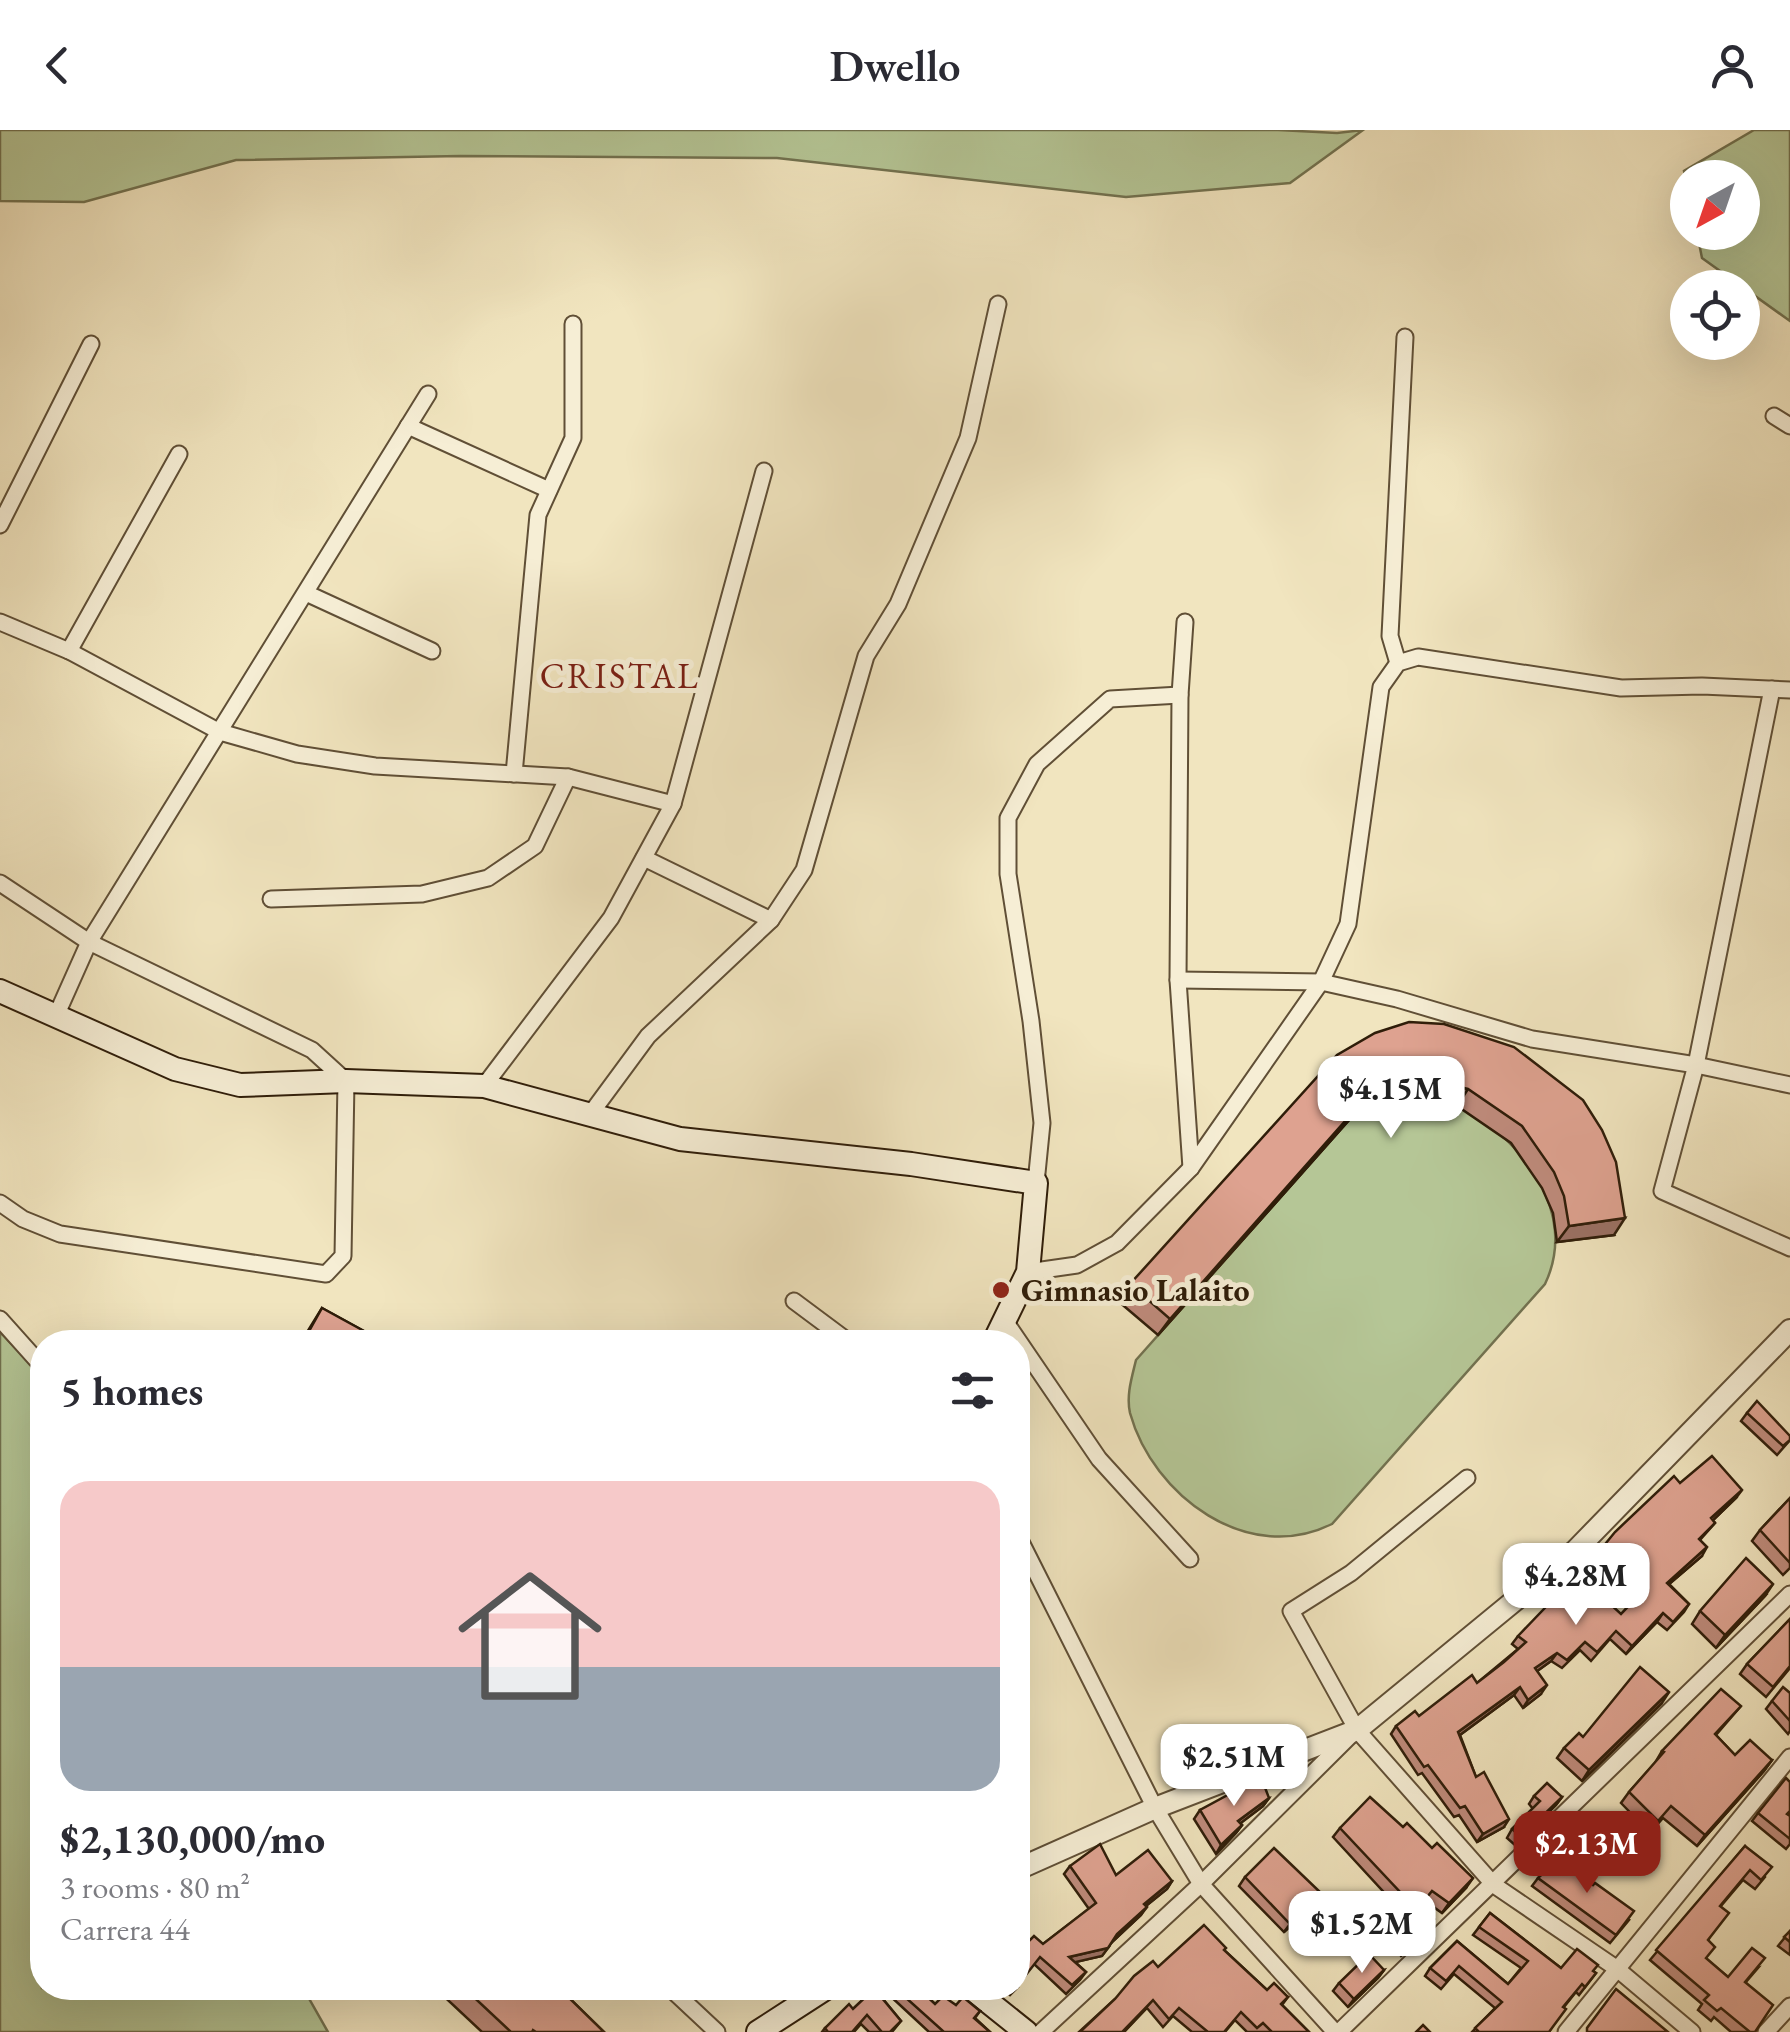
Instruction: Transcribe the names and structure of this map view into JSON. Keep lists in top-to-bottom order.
{
  "districts": ["CRISTAL"],
  "places": ["Gimnasio Lalaito"],
  "north": "bottom left",
  "page": {
    "header": "Dwello",
    "price": [
      "$4.15M",
      "$4.28M",
      "$2.51M",
      "$2.13M",
      "$1.52M"
    ],
    "heading": "5 homes",
    "list": [
      {
        "name": "$2,130,000/mo",
        "note": "3 rooms · 80 m² · Carrera 44"
      }
    ]
  }
}
